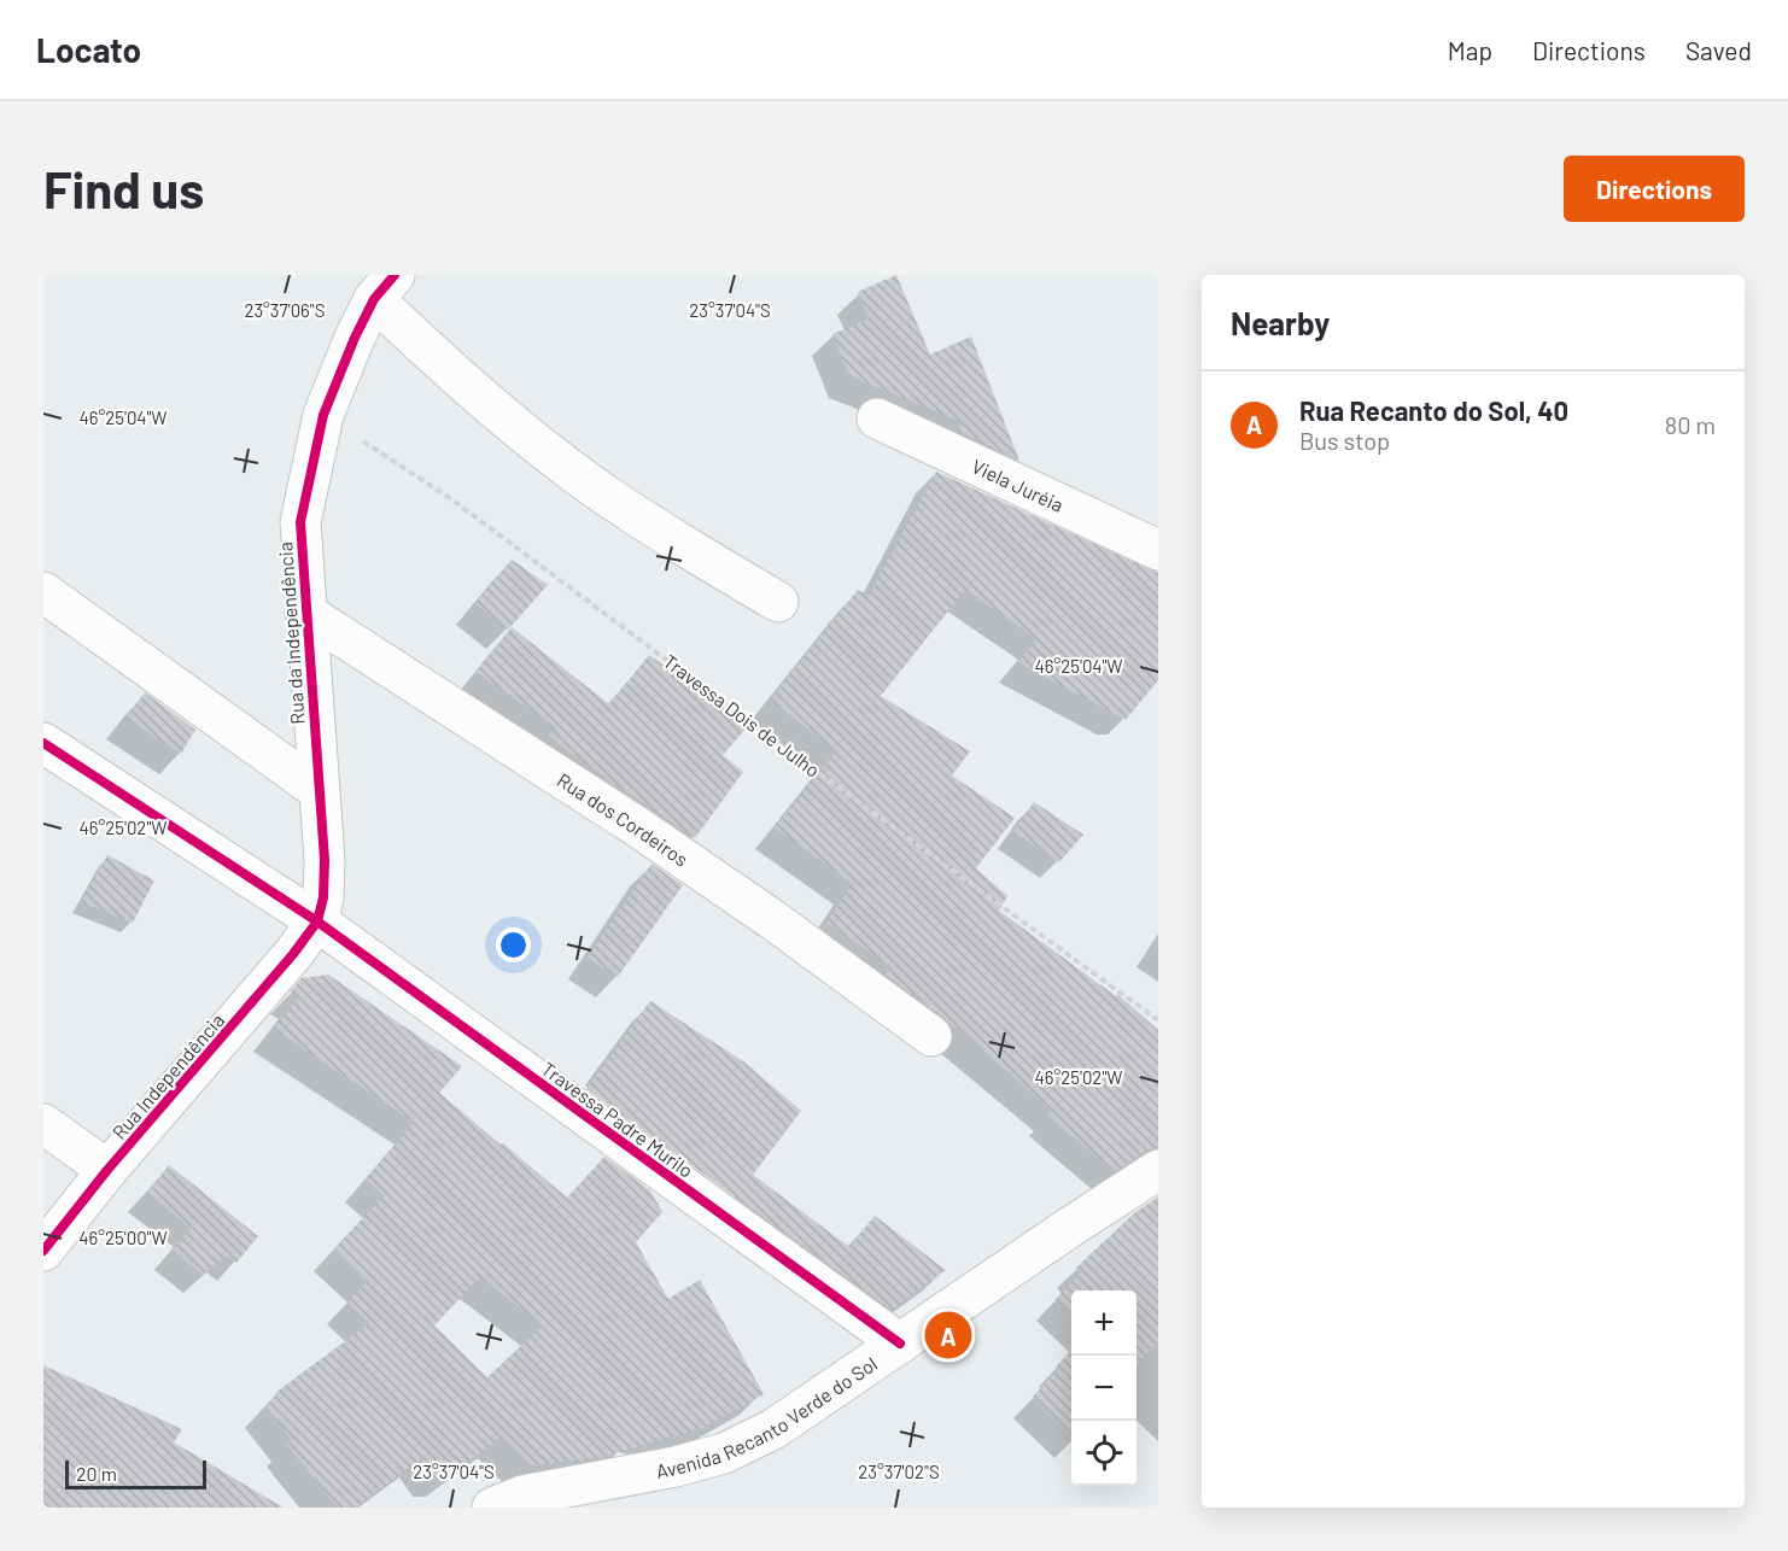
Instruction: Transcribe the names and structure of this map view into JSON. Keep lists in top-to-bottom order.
{
  "streets": {
    "street": [
      "Viela Juréia",
      "Rua da Independência",
      "Rua dos Cordeiros",
      "Rua Independência",
      "Travessa Padre Murilo",
      "Avenida Recanto Verde do Sol"
    ],
    "path": ["Travessa Dois de Julho"]
  },
  "crossings": [
    ["Rua da Independência", "Travessa Dois de Julho"],
    ["Rua da Independência", "Rua dos Cordeiros"],
    ["Rua da Independência", "Rua Independência"],
    ["Rua da Independência", "Travessa Padre Murilo"],
    ["Rua Independência", "Travessa Padre Murilo"],
    ["Travessa Padre Murilo", "Avenida Recanto Verde do Sol"]
  ],
  "scale_bar": "20 m",
  "page": {
    "header": "Locato",
    "nav": ["Map", "Directions", "Saved"],
    "buttons": "Directions",
    "title": "Find us",
    "heading": "Nearby",
    "list": [
      {
        "mark": "A",
        "name": "Rua Recanto do Sol, 40",
        "note": "Bus stop",
        "value": "80 m"
      }
    ],
    "map_buttons": ["+", "−"],
    "pins": "A",
    "scale": "20 m"
  },
  "coordinates": [
    "23°37'06\"S",
    "23°37'04\"S",
    "46°25'04\"W",
    "46°25'02\"W",
    "46°25'00\"W",
    "23°37'02\"S"
  ]
}
